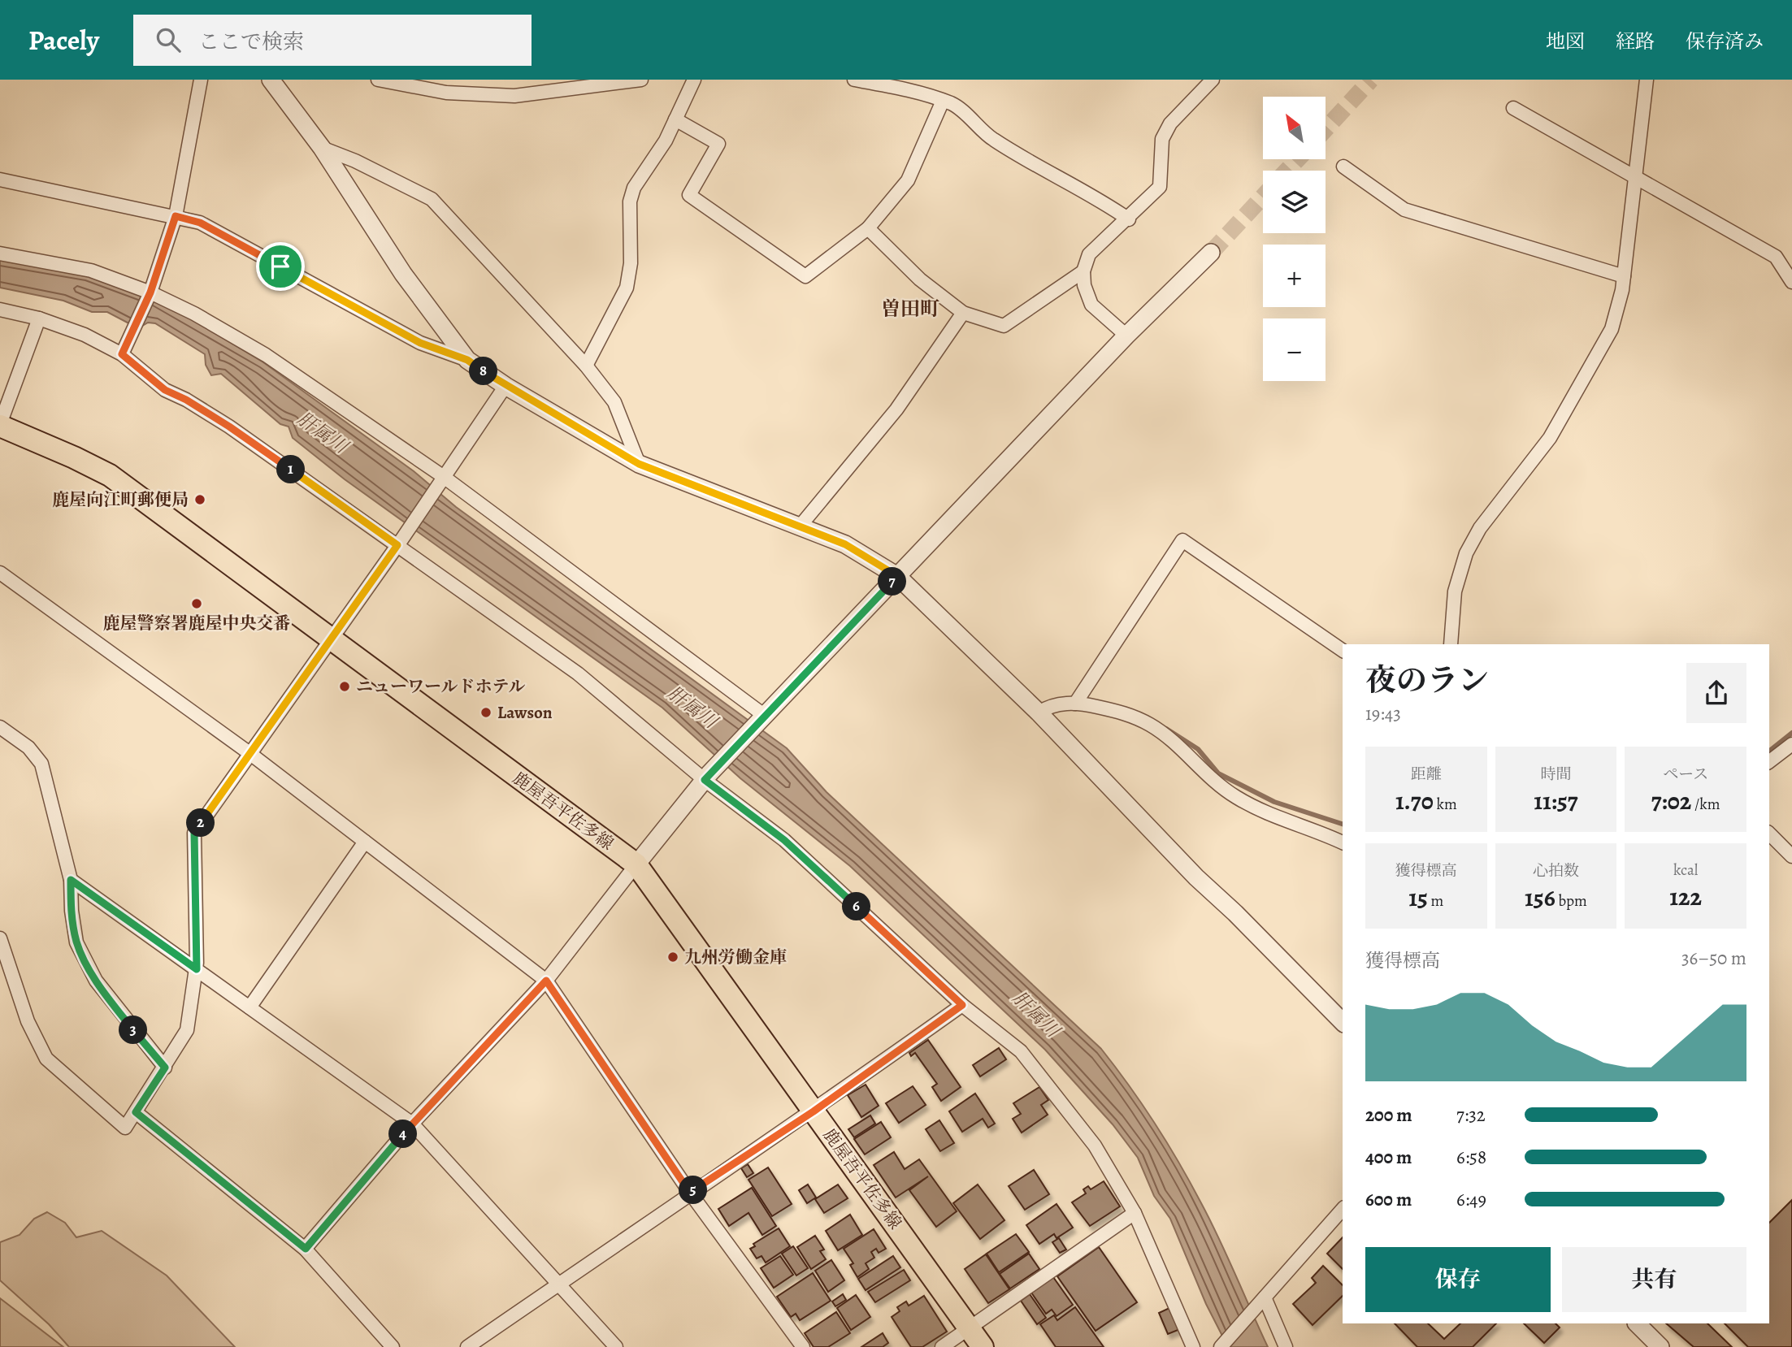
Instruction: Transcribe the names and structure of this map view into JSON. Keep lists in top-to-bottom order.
{
  "streets": {
    "main road": ["鹿屋吾平佐多線"]
  },
  "districts": ["曽田町"],
  "water": ["肝属川"],
  "places": [
    "鹿屋向江町郵便局",
    "鹿屋警察署鹿屋中央交番",
    "ニューワールドホテル",
    "Lawson",
    "九州労働金庫"
  ],
  "north": "top left",
  "page": {
    "header": "Pacely",
    "search": "ここで検索",
    "nav": ["地図", "経路", "保存済み"],
    "map_buttons": ["+", "−"],
    "pins": [
      "8",
      "1",
      "7",
      "2",
      "6",
      "3",
      "4",
      "5"
    ],
    "heading": ["夜のラン", "19:43"],
    "stats": [
      ["距離", "1.70 km"],
      ["時間", "11:57"],
      ["ペース", "7:02 /km"],
      ["獲得標高", "15 m"],
      ["心拍数", "156 bpm"],
      ["kcal", "122"]
    ],
    "chart": ["獲得標高", "36–50 m"],
    "list": [
      {
        "name": "200 m",
        "note": "7:32"
      },
      {
        "name": "400 m",
        "note": "6:58"
      },
      {
        "name": "600 m",
        "note": "6:49"
      }
    ],
    "buttons": ["保存", "共有"]
  }
}
